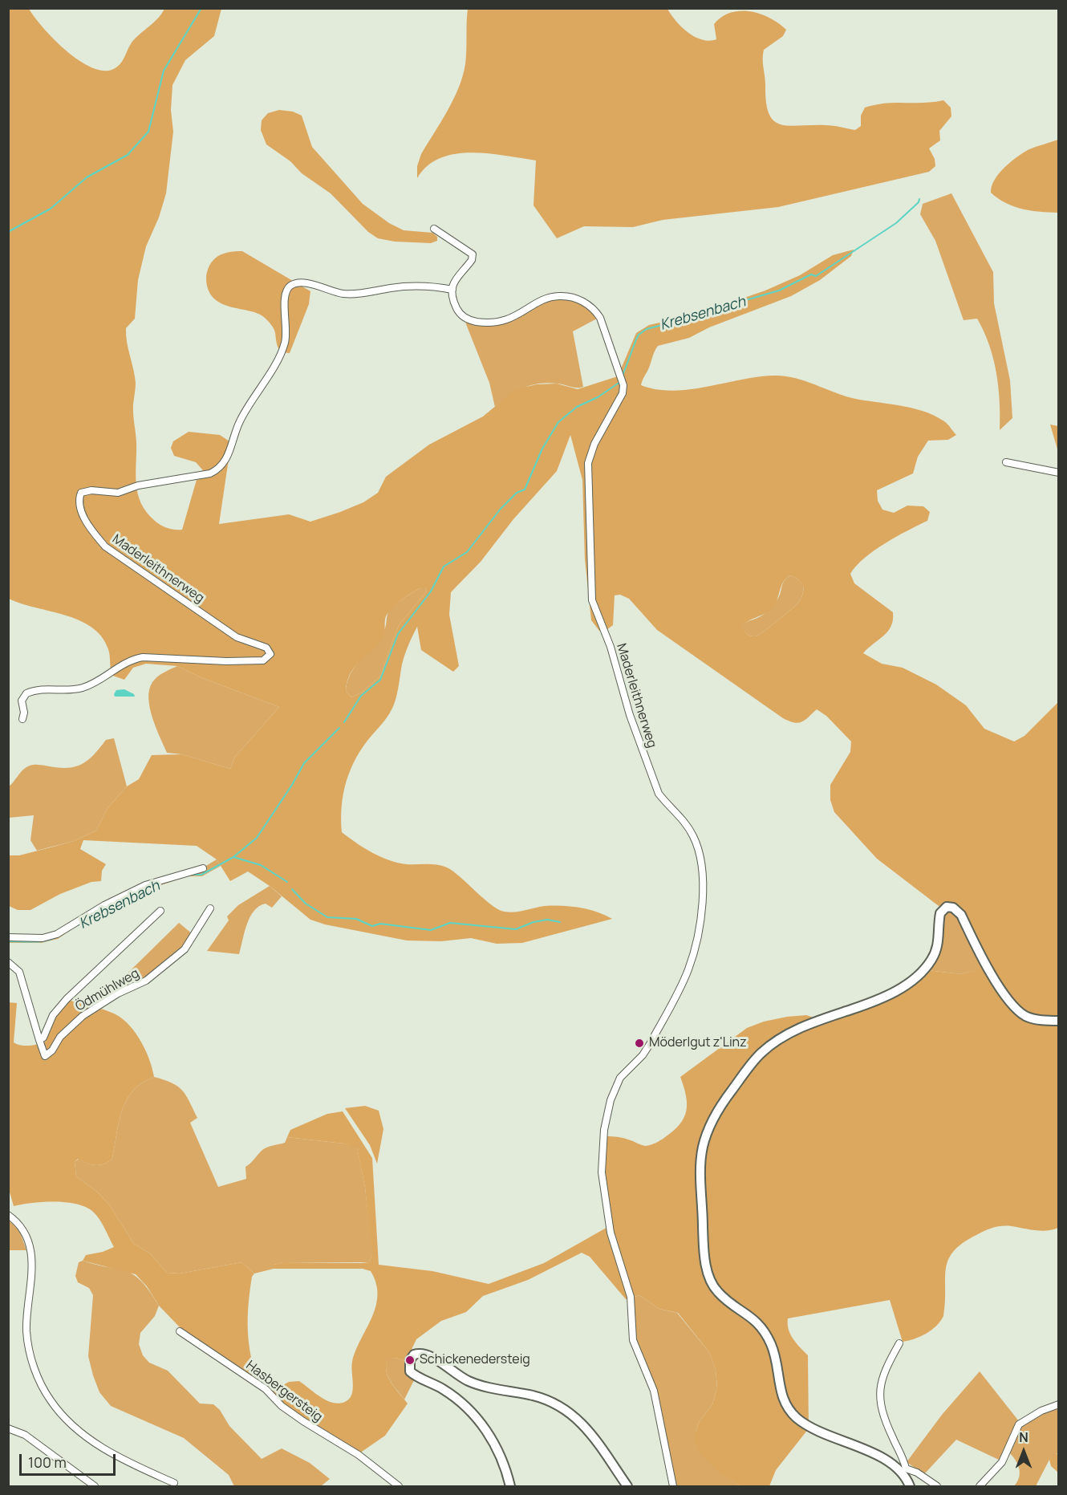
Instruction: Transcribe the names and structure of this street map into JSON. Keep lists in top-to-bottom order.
{
  "streets": {
    "street": ["Maderleithnerweg", "Ödmühlweg", "Hasbergersteig"]
  },
  "water": ["Krebsenbach"],
  "places": ["Möderlgut z'Linz", "Schickenedersteig"],
  "scale_bar": "100 m",
  "north": "top"
}
